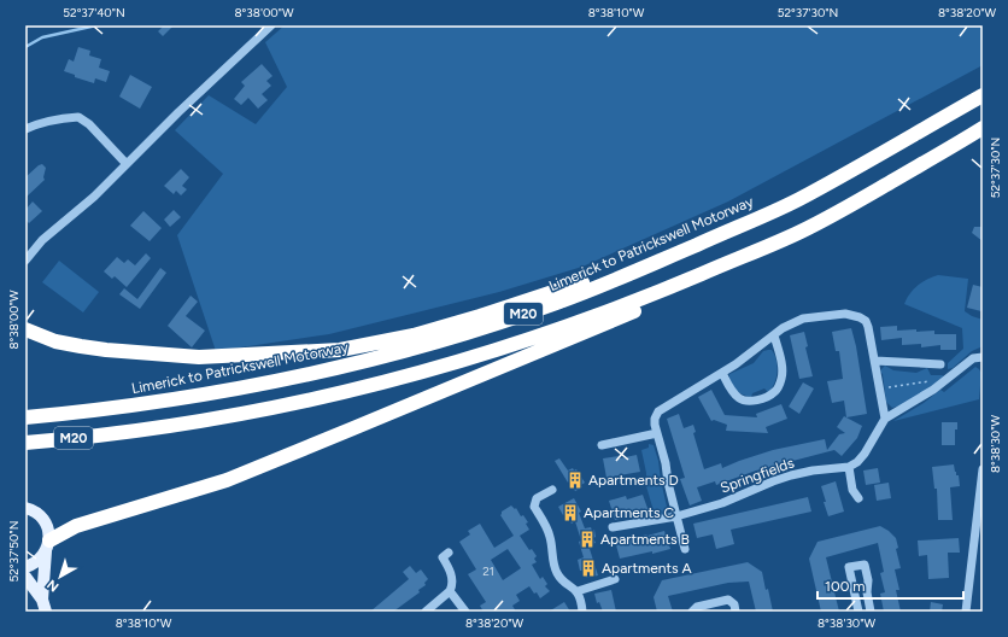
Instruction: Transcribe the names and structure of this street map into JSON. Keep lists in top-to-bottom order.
{
  "streets": {
    "highway": ["Limerick to Patrickswell Motorway", "M20"],
    "street": ["Springfields"]
  },
  "crossings": [
    ["Limerick to Patrickswell Motorway", "M20"]
  ],
  "places": {
    "building": [
      "Apartments D",
      "Apartments C",
      "Apartments B",
      "Apartments A"
    ]
  },
  "house_numbers": ["21"],
  "scale_bar": "100 m",
  "north": "bottom left",
  "coordinates": [
    "52°37'40\"N",
    "8°38'00\"W",
    "8°38'10\"W",
    "52°37'30\"N",
    "8°38'20\"W",
    "8°38'30\"W",
    "52°37'50\"N"
  ]
}
